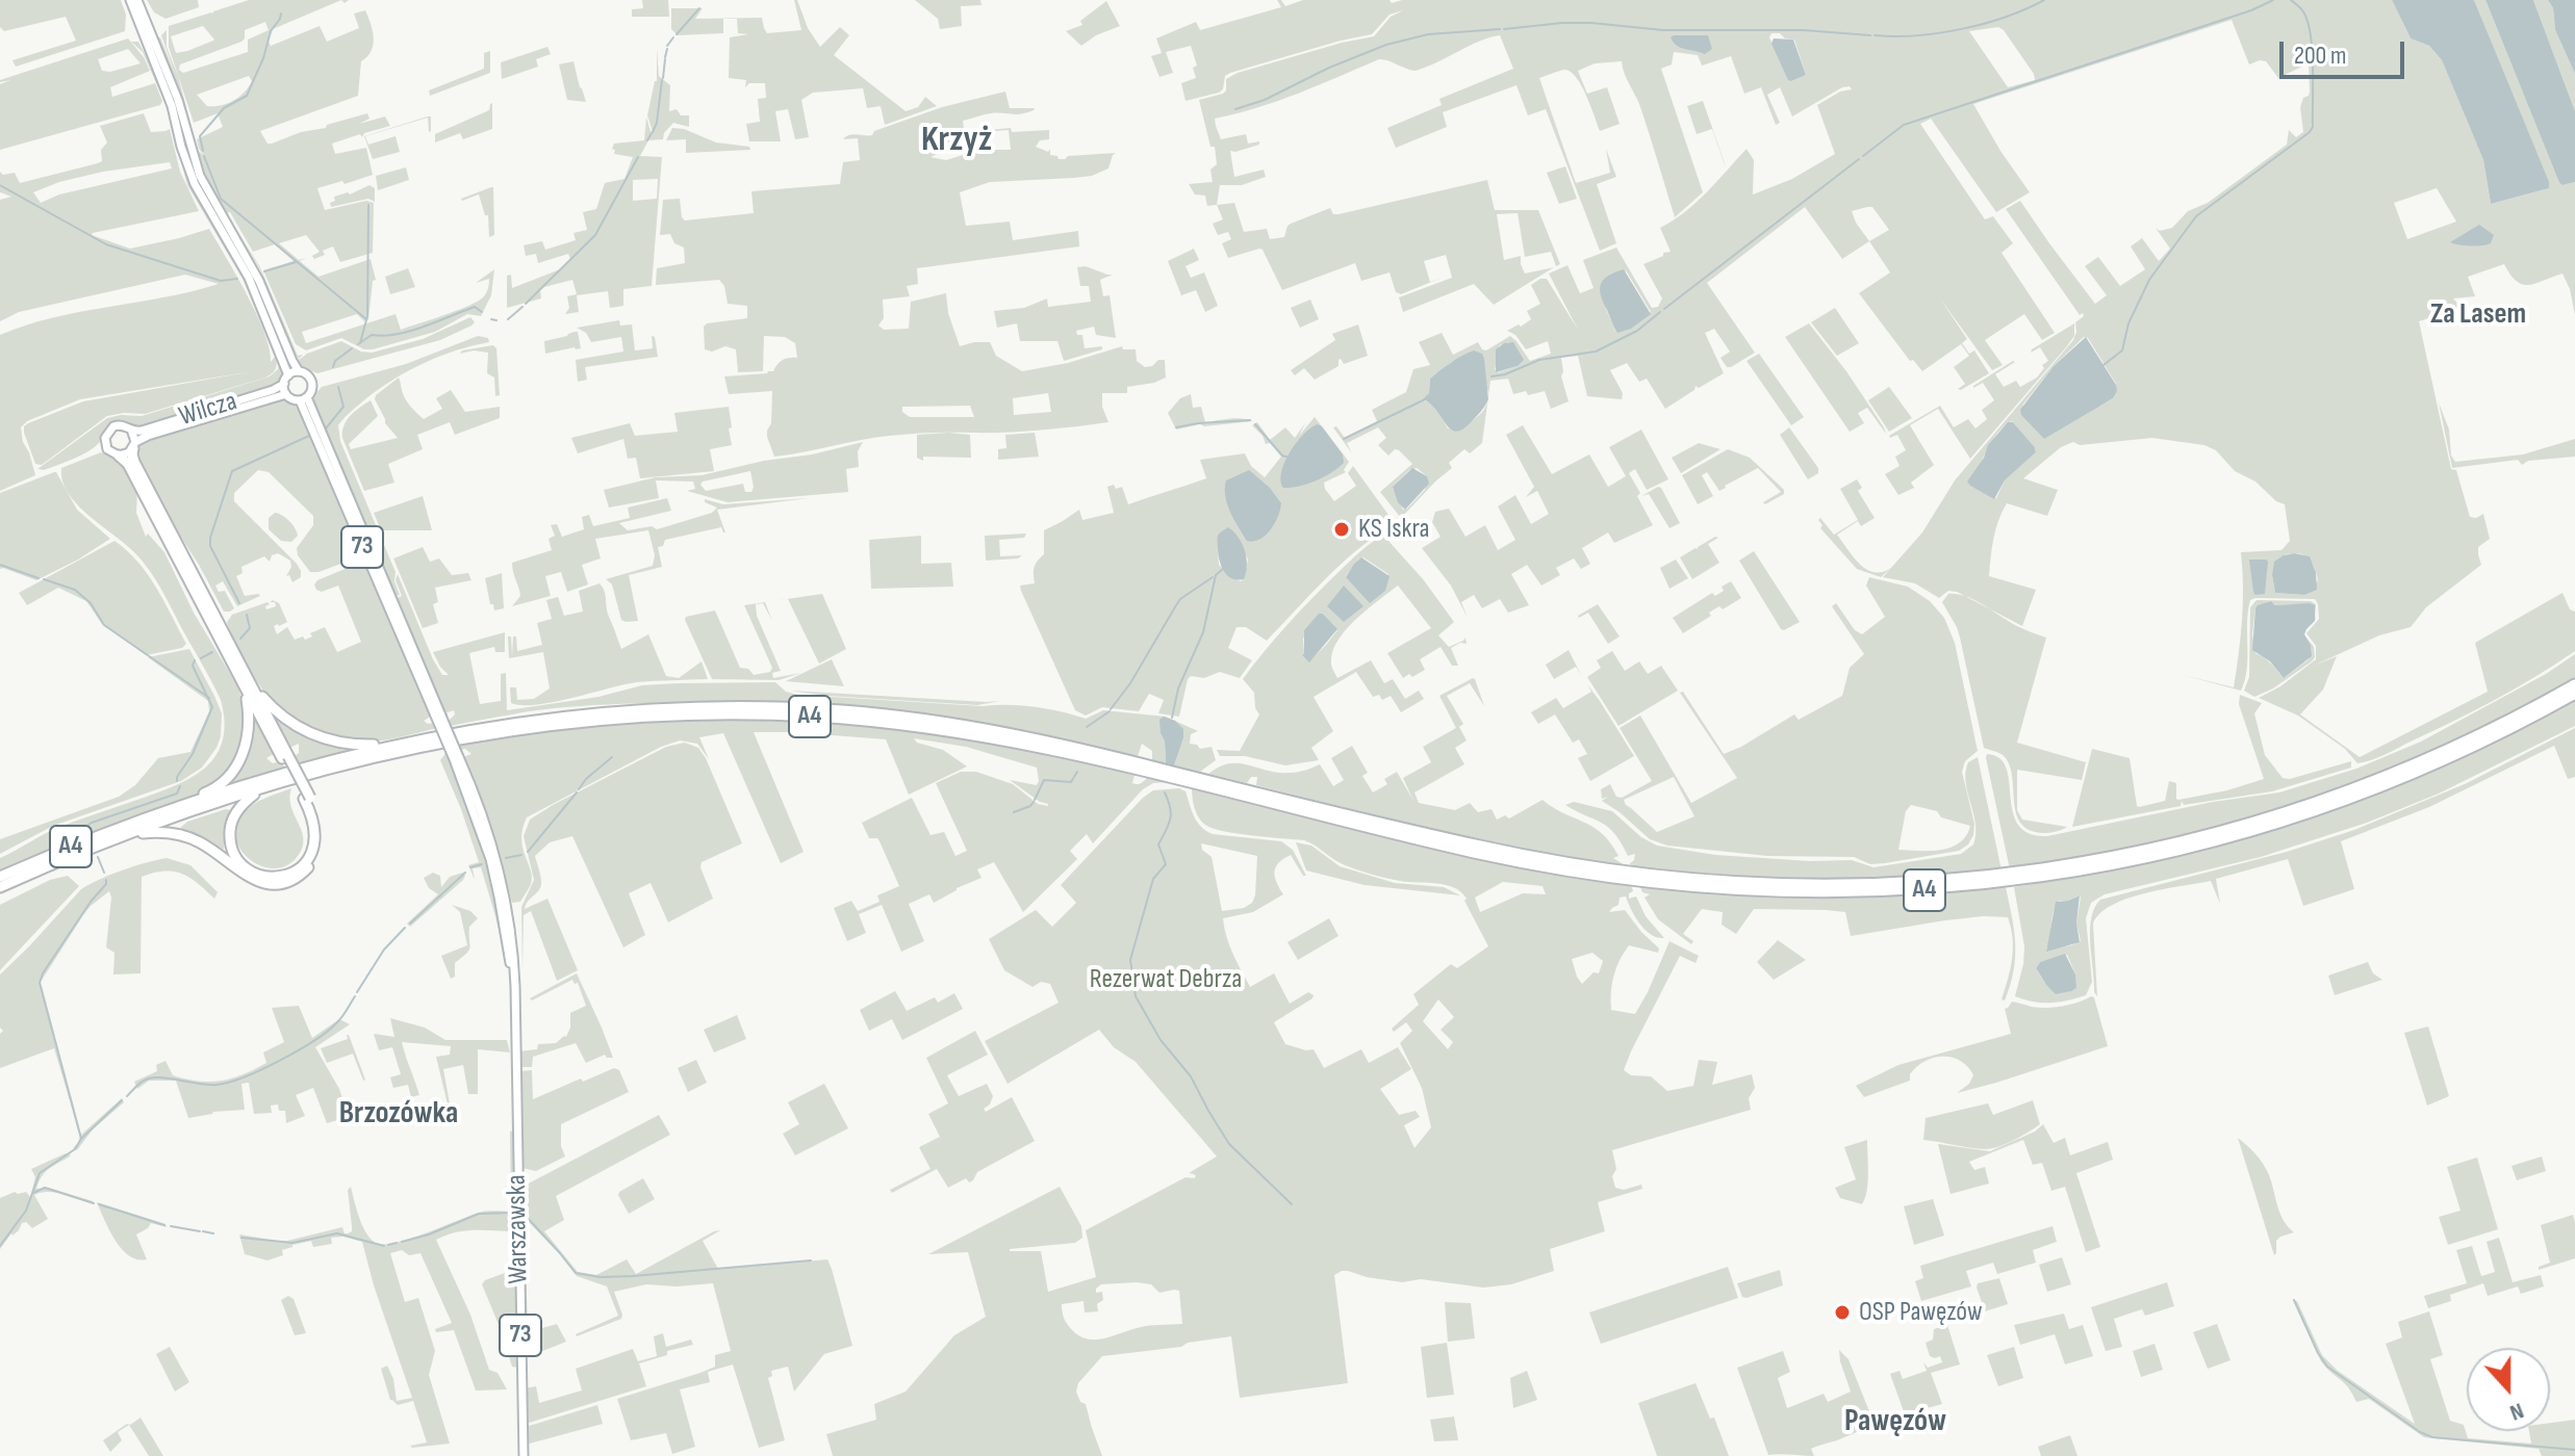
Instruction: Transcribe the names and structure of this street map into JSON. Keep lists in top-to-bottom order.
{
  "streets": {
    "highway": ["A4"],
    "main road": ["Wilcza", "73", "Warszawska"]
  },
  "crossings": [
    ["Wilcza", "73"],
    ["Wilcza", "Warszawska"],
    ["73", "Warszawska"]
  ],
  "districts": [
    "Krzyż",
    "Za Lasem",
    "Brzozówka",
    "Pawęzów"
  ],
  "parks": ["Rezerwat Debrza"],
  "places": ["KS Iskra", "OSP Pawęzów"],
  "scale_bar": "200 m",
  "north": "bottom"
}
